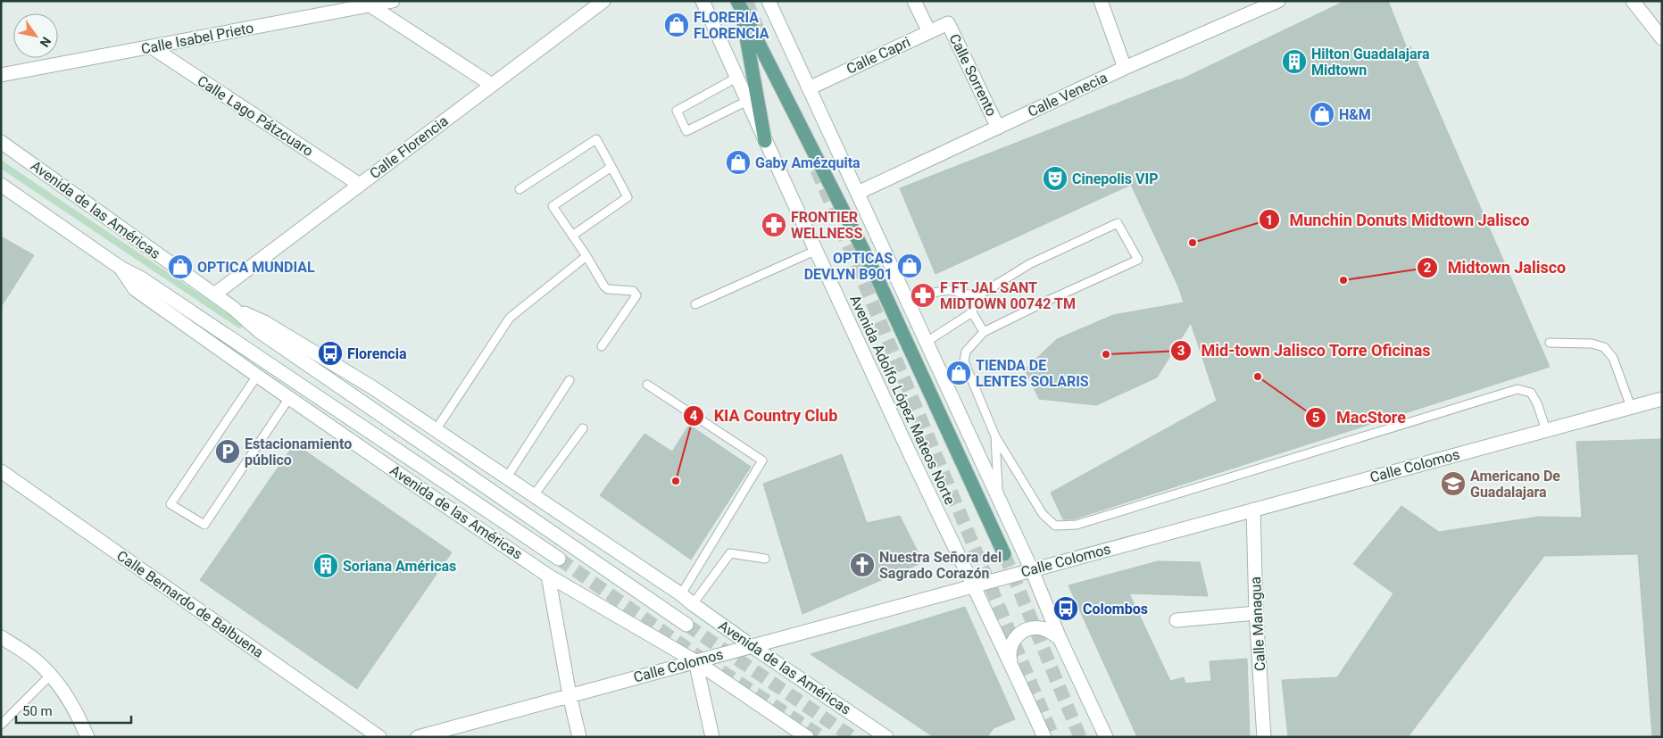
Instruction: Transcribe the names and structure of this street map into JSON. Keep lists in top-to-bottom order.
{
  "streets": {
    "main road": [
      "Calle Isabel Prieto",
      "Calle Capri",
      "Calle Sorrento",
      "Calle Venecia",
      "Calle Lago Pátzcuaro",
      "Calle Florencia",
      "Avenida de las Américas",
      "Avenida Adolfo López Mateos Norte",
      "Calle Colomos",
      "Calle Bernardo de Balbuena",
      "Calle Managua"
    ]
  },
  "crossings": [
    ["Calle Isabel Prieto", "Calle Lago Pátzcuaro"],
    ["Calle Capri", "Calle Sorrento"],
    ["Calle Sorrento", "Calle Venecia"],
    ["Calle Lago Pátzcuaro", "Calle Florencia"],
    ["Calle Florencia", "Avenida de las Américas"],
    ["Avenida de las Américas", "Calle Colomos"],
    ["Avenida Adolfo López Mateos Norte", "Calle Colomos"],
    ["Calle Colomos", "Calle Managua"]
  ],
  "places": {
    "shop": [
      "FLORERIA FLORENCIA",
      "H&M",
      "Gaby Amézquita",
      "OPTICAS DEVLYN B901",
      "OPTICA MUNDIAL",
      "TIENDA DE LENTES SOLARIS"
    ],
    "building": ["Hilton Guadalajara Midtown", "Soriana Américas"],
    "theatre": ["Cinepolis VIP"],
    "pharmacy": ["FRONTIER WELLNESS", "F FT JAL SANT MIDTOWN 00742 TM"],
    "other": [
      "Munchin Donuts Midtown Jalisco",
      "Midtown Jalisco",
      "Mid-town Jalisco Torre Oficinas",
      "MacStore",
      "KIA Country Club"
    ],
    "bus stop": ["Florencia", "Colombos"],
    "parking": ["Estacionamiento público"],
    "school or university": ["Americano De Guadalajara"],
    "church": ["Nuestra Señora del Sagrado Corazón"]
  },
  "scale_bar": "50 m",
  "north": "bottom right"
}
